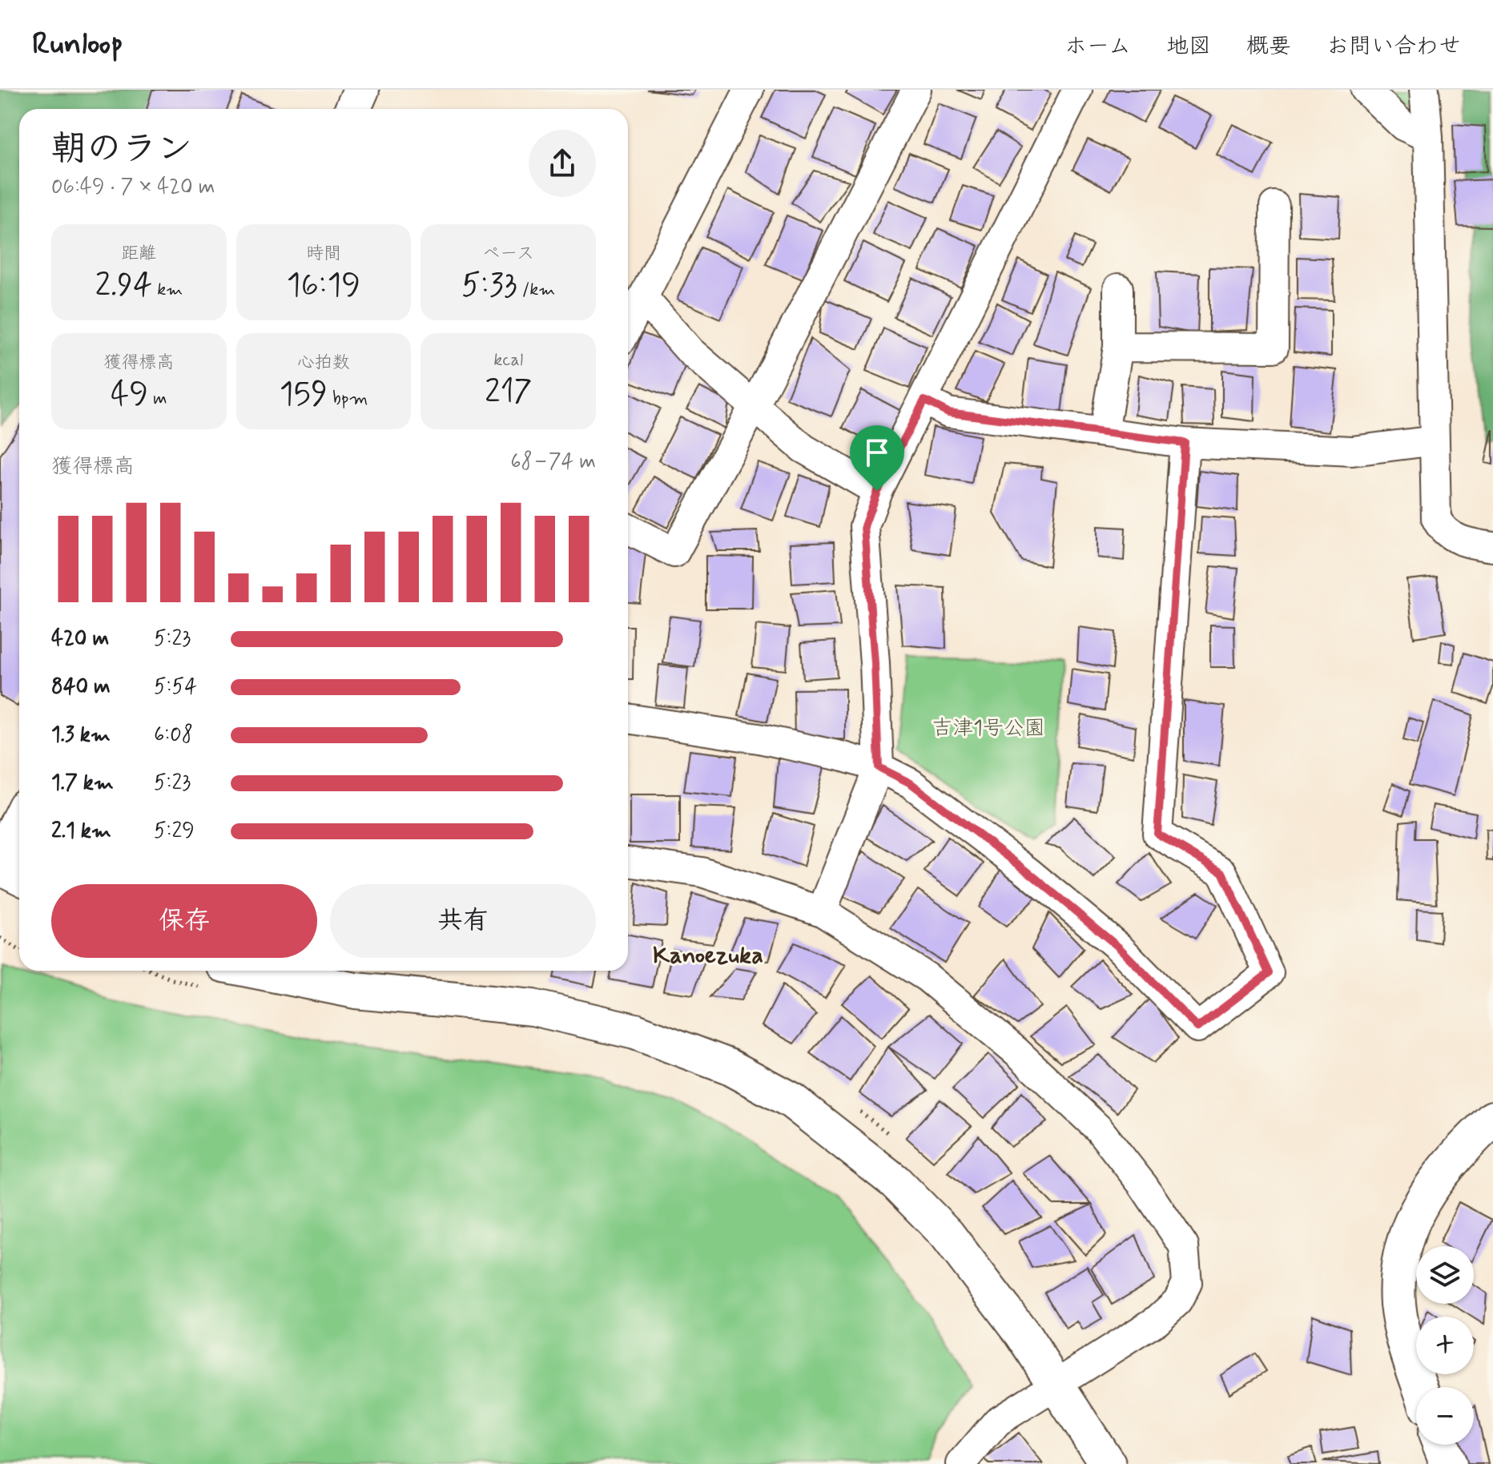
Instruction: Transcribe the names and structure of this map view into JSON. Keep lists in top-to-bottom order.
{
  "districts": ["Kanoezuka"],
  "parks": ["吉津1号公園"],
  "page": {
    "header": "Runloop",
    "nav": [
      "ホーム",
      "地図",
      "概要",
      "お問い合わせ"
    ],
    "heading": ["朝のラン", "06:49 · 7 × 420 m"],
    "stats": [
      ["距離", "2.94 km"],
      ["時間", "16:19"],
      ["ペース", "5:33 /km"],
      ["獲得標高", "49 m"],
      ["心拍数", "159 bpm"],
      ["kcal", "217"]
    ],
    "chart": ["獲得標高", "68–74 m"],
    "list": [
      {
        "name": "420 m",
        "note": "5:23"
      },
      {
        "name": "840 m",
        "note": "5:54"
      },
      {
        "name": "1.3 km",
        "note": "6:08"
      },
      {
        "name": "1.7 km",
        "note": "5:23"
      },
      {
        "name": "2.1 km",
        "note": "5:29"
      }
    ],
    "buttons": ["保存", "共有"],
    "map_buttons": ["+", "−"]
  }
}
